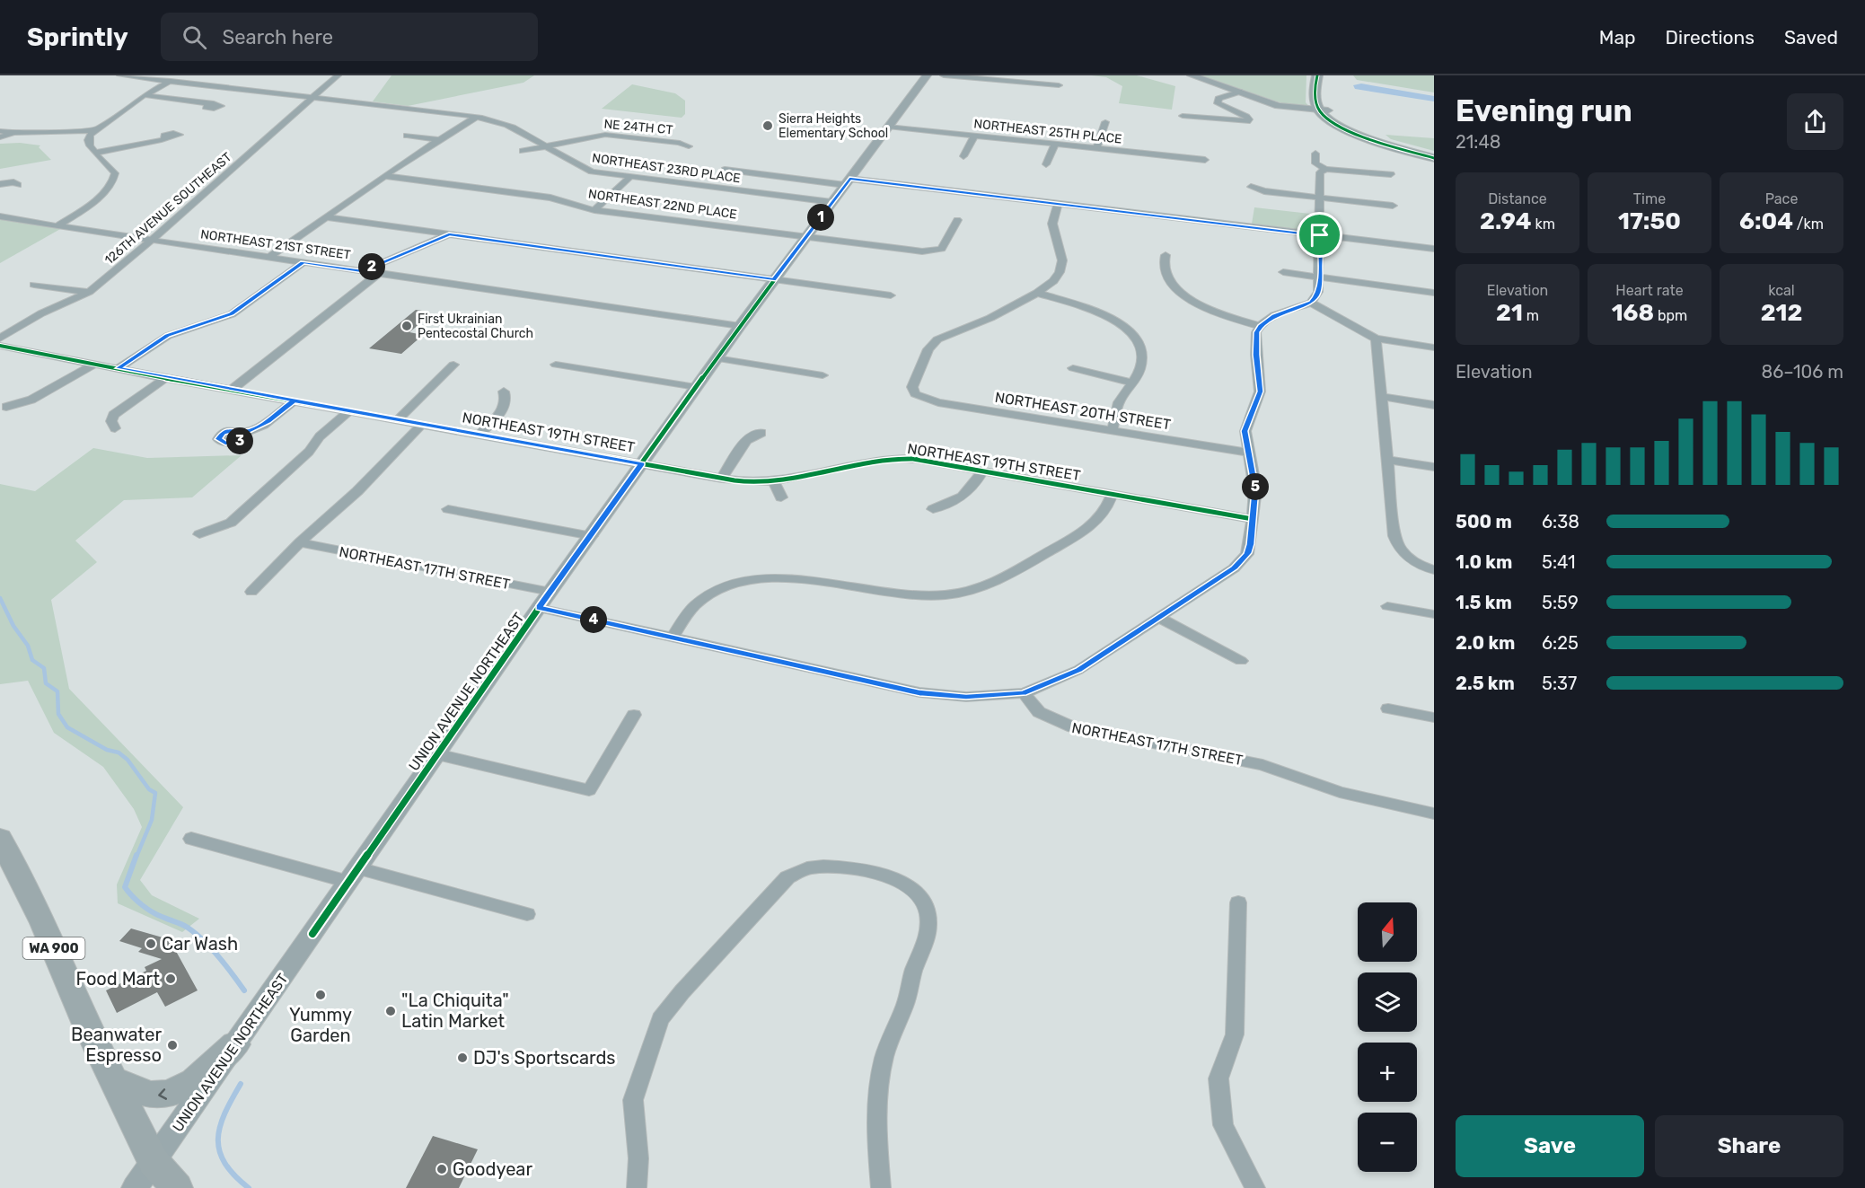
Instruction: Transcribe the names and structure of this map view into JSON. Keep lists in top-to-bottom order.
{
  "streets": {
    "main road": ["WA 900"],
    "street": [
      "NE 24TH CT",
      "NORTHEAST 25TH PLACE",
      "NORTHEAST 23RD PLACE",
      "NORTHEAST 22ND PLACE",
      "126TH AVENUE SOUTHEAST",
      "NORTHEAST 21ST STREET",
      "NORTHEAST 20TH STREET",
      "NORTHEAST 19TH STREET",
      "NORTHEAST 17TH STREET",
      "UNION AVENUE NORTHEAST"
    ]
  },
  "crossings": [
    ["NE 24TH CT", "NORTHEAST 23RD PLACE"],
    ["NORTHEAST 25TH PLACE", "UNION AVENUE NORTHEAST"],
    ["NORTHEAST 23RD PLACE", "126TH AVENUE SOUTHEAST"],
    ["NORTHEAST 23RD PLACE", "UNION AVENUE NORTHEAST"],
    ["NORTHEAST 22ND PLACE", "UNION AVENUE NORTHEAST"],
    ["126TH AVENUE SOUTHEAST", "NORTHEAST 21ST STREET"],
    ["126TH AVENUE SOUTHEAST", "NORTHEAST 19TH STREET"],
    ["NORTHEAST 21ST STREET", "UNION AVENUE NORTHEAST"],
    ["NORTHEAST 19TH STREET", "UNION AVENUE NORTHEAST"],
    ["NORTHEAST 17TH STREET", "UNION AVENUE NORTHEAST"],
    ["UNION AVENUE NORTHEAST", "WA 900"]
  ],
  "places": [
    "Sierra Heights Elementary School",
    "First Ukrainian Pentecostal Church",
    "Car Wash",
    "Food Mart",
    "Yummy Garden",
    "\"La Chiquita\" Latin Market",
    "Beanwater Espresso",
    "DJ's Sportscards",
    "Goodyear"
  ],
  "north": "top",
  "page": {
    "header": "Sprintly",
    "search": "Search here",
    "nav": ["Map", "Directions", "Saved"],
    "heading": ["Evening run", "21:48"],
    "stats": [
      ["Distance", "2.94 km"],
      ["Time", "17:50"],
      ["Pace", "6:04 /km"],
      ["Elevation", "21 m"],
      ["Heart rate", "168 bpm"],
      ["kcal", "212"]
    ],
    "pins": [
      "1",
      "2",
      "3",
      "5",
      "4"
    ],
    "chart": ["Elevation", "86–106 m"],
    "list": [
      {
        "name": "500 m",
        "note": "6:38"
      },
      {
        "name": "1.0 km",
        "note": "5:41"
      },
      {
        "name": "1.5 km",
        "note": "5:59"
      },
      {
        "name": "2.0 km",
        "note": "6:25"
      },
      {
        "name": "2.5 km",
        "note": "5:37"
      }
    ],
    "map_buttons": ["+", "−"],
    "buttons": ["Save", "Share"]
  }
}
